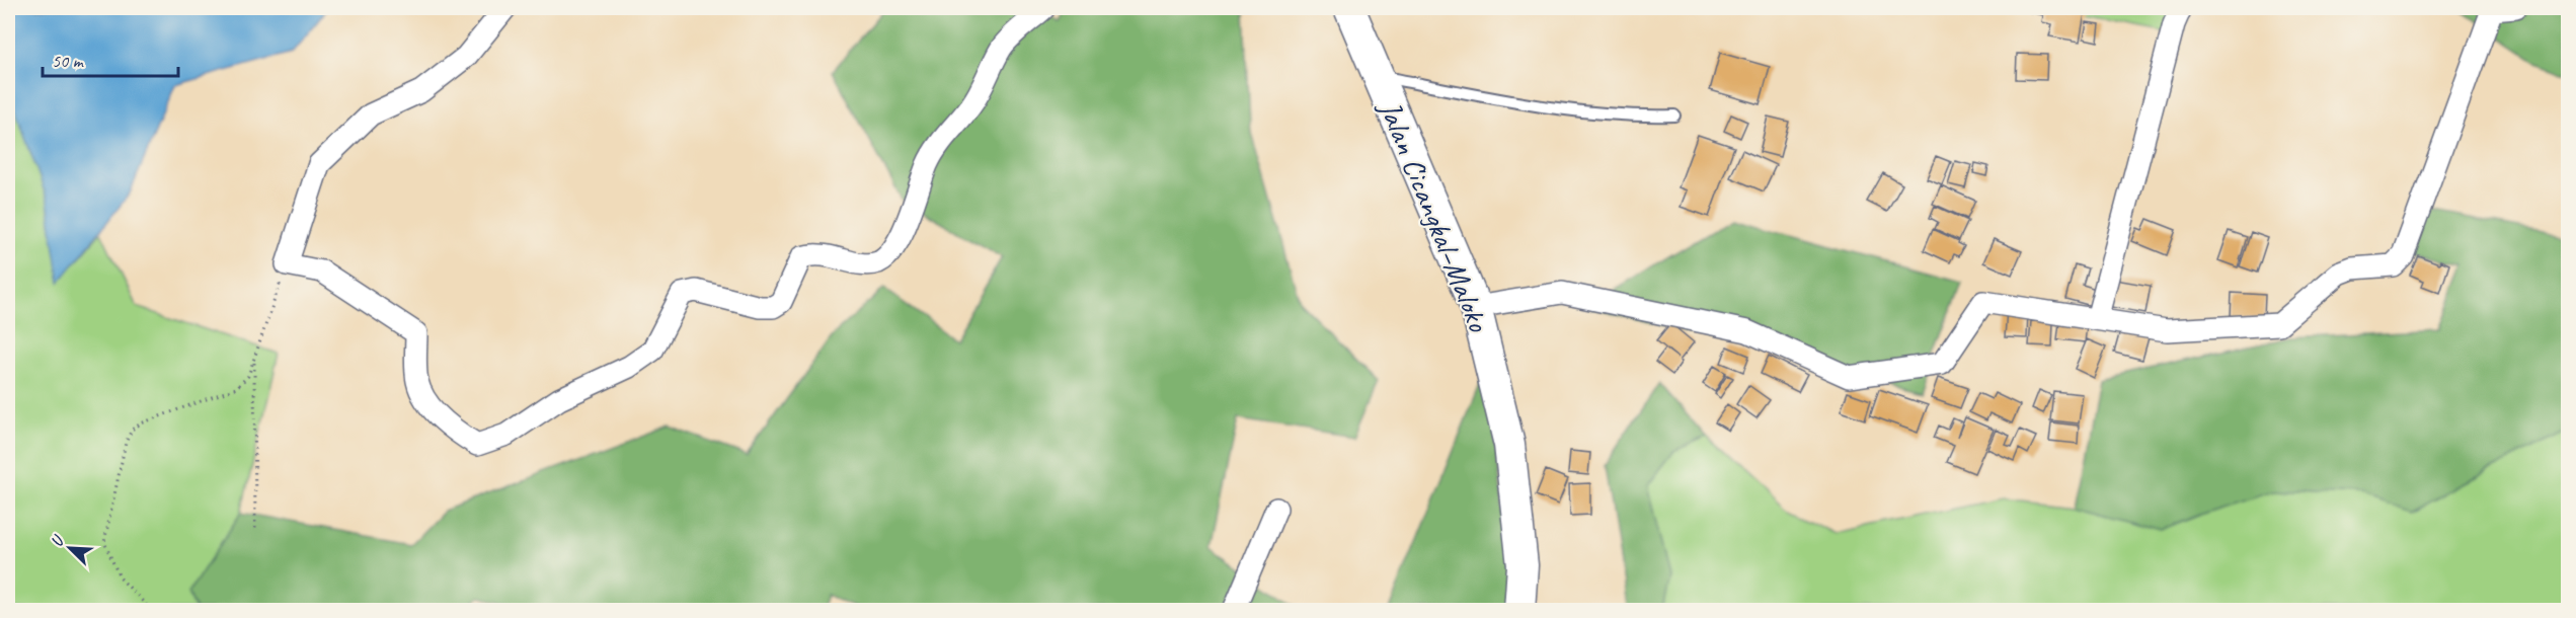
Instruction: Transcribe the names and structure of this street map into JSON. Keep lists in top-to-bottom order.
{
  "streets": {
    "street": ["Jalan Cicangkal–Maloko"]
  },
  "scale_bar": "50 m",
  "north": "top left"
}
